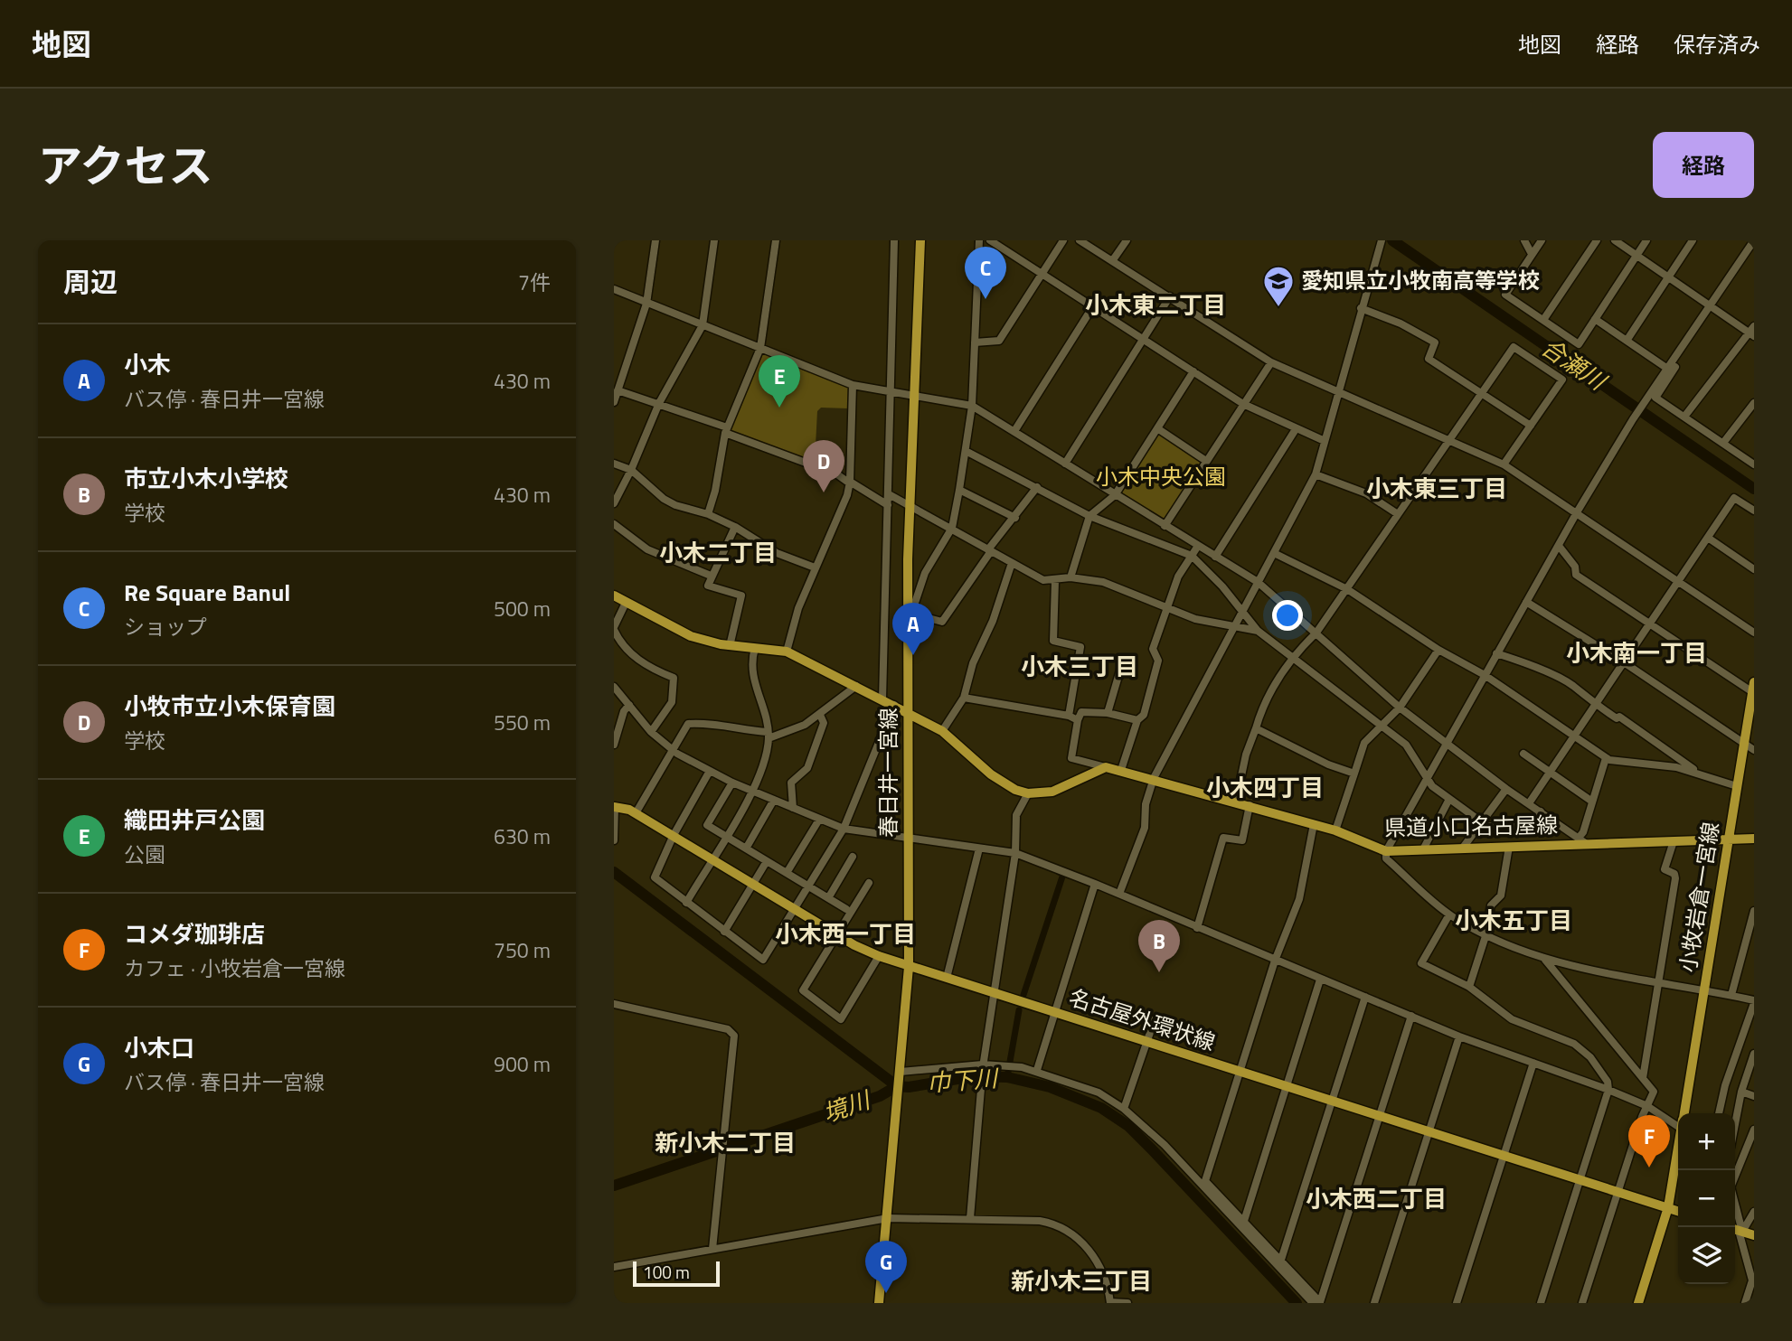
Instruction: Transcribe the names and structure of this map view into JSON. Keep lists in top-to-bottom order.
{
  "streets": {
    "main road": [
      "春日井一宮線",
      "県道小口名古屋線",
      "小牧岩倉一宮線",
      "名古屋外環状線"
    ]
  },
  "crossings": [
    ["春日井一宮線", "名古屋外環状線"],
    ["県道小口名古屋線", "小牧岩倉一宮線"],
    ["小牧岩倉一宮線", "名古屋外環状線"]
  ],
  "districts": [
    "小木東二丁目",
    "小木東三丁目",
    "小木二丁目",
    "小木南一丁目",
    "小木三丁目",
    "小木四丁目",
    "小木五丁目",
    "小木西一丁目",
    "新小木二丁目",
    "小木西二丁目",
    "新小木三丁目"
  ],
  "water": ["合瀬川", "巾下川", "境川"],
  "parks": ["小木中央公園"],
  "places": {
    "school or university": ["愛知県立小牧南高等学校"]
  },
  "scale_bar": "100 m",
  "page": {
    "header": "地図",
    "nav": ["地図", "経路", "保存済み"],
    "title": "アクセス",
    "buttons": "経路",
    "heading": ["周辺", "7件"],
    "pins": [
      "C",
      "E",
      "D",
      "A",
      "B",
      "F",
      "G"
    ],
    "list": [
      {
        "mark": "A",
        "name": "小木",
        "note": "バス停 · 春日井一宮線",
        "value": "430 m"
      },
      {
        "mark": "B",
        "name": "市立小木小学校",
        "note": "学校",
        "value": "430 m"
      },
      {
        "mark": "C",
        "name": "Re Square Banul",
        "note": "ショップ",
        "value": "500 m"
      },
      {
        "mark": "D",
        "name": "小牧市立小木保育園",
        "note": "学校",
        "value": "550 m"
      },
      {
        "mark": "E",
        "name": "織田井戸公園",
        "note": "公園",
        "value": "630 m"
      },
      {
        "mark": "F",
        "name": "コメダ珈琲店",
        "note": "カフェ · 小牧岩倉一宮線",
        "value": "750 m"
      },
      {
        "mark": "G",
        "name": "小木口",
        "note": "バス停 · 春日井一宮線",
        "value": "900 m"
      }
    ],
    "map_buttons": ["+", "−"],
    "scale": "100 m"
  }
}
